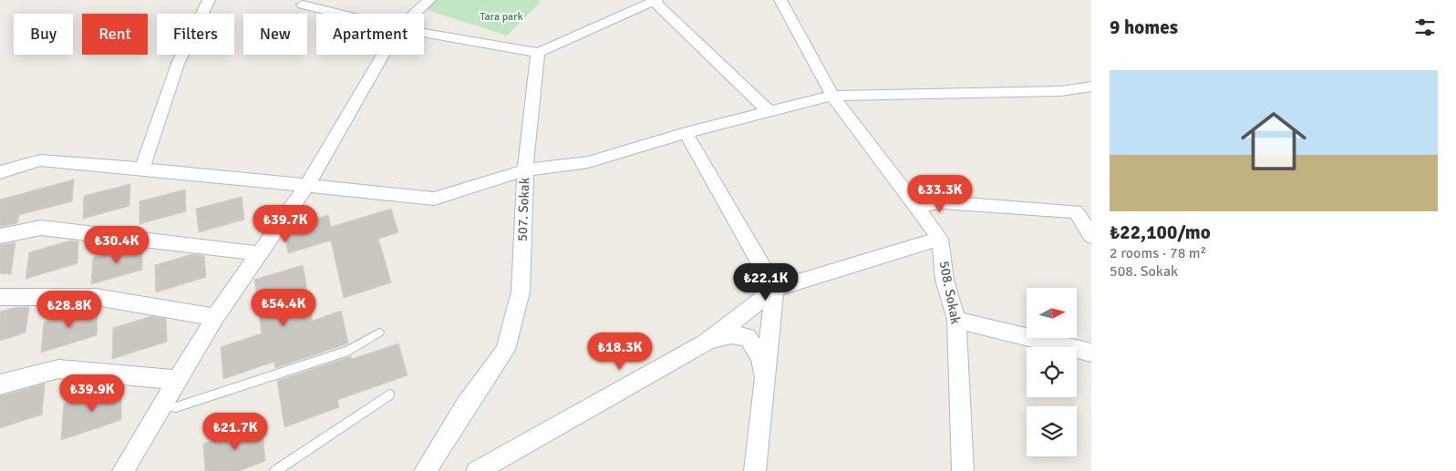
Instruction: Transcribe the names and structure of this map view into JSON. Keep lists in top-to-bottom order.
{
  "streets": {
    "street": ["507. Sokak", "508. Sokak"]
  },
  "parks": ["Tara park"],
  "north": "right",
  "page": {
    "heading": "9 homes",
    "chip": [
      "Buy",
      "Rent",
      "Filters",
      "New",
      "Apartment"
    ],
    "list": [
      {
        "name": "₺22,100/mo",
        "note": "2 rooms · 78 m² · 508. Sokak"
      }
    ],
    "price": [
      "₺33.3K",
      "₺39.7K",
      "₺30.4K",
      "₺22.1K",
      "₺54.4K",
      "₺28.8K",
      "₺18.3K",
      "₺39.9K",
      "₺21.7K"
    ]
  }
}
